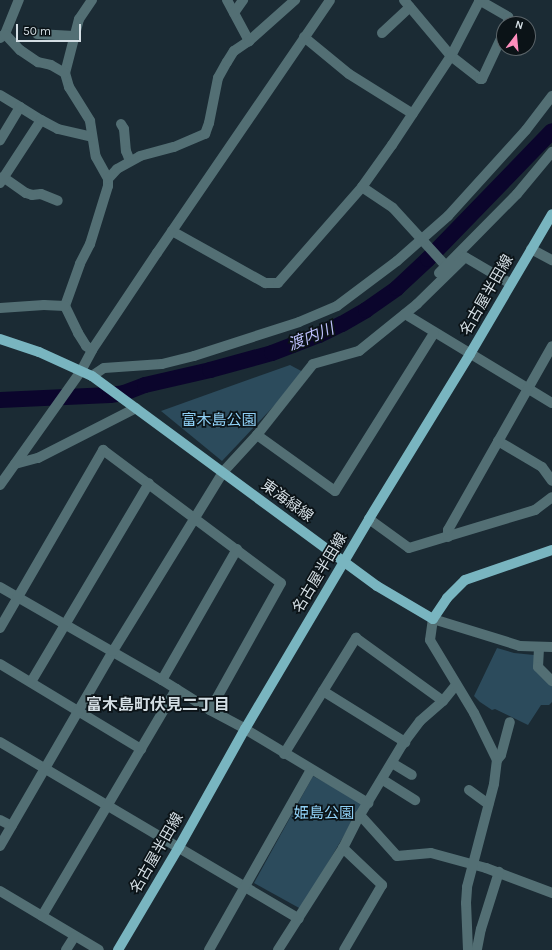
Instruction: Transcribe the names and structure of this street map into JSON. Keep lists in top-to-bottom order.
{
  "streets": {
    "main road": ["名古屋半田線", "東海緑線"]
  },
  "crossings": [
    ["名古屋半田線", "東海緑線"]
  ],
  "districts": ["富木島町伏見二丁目"],
  "water": ["渡内川"],
  "parks": ["富木島公園", "姫島公園"],
  "scale_bar": "50 m",
  "north": "top"
}
